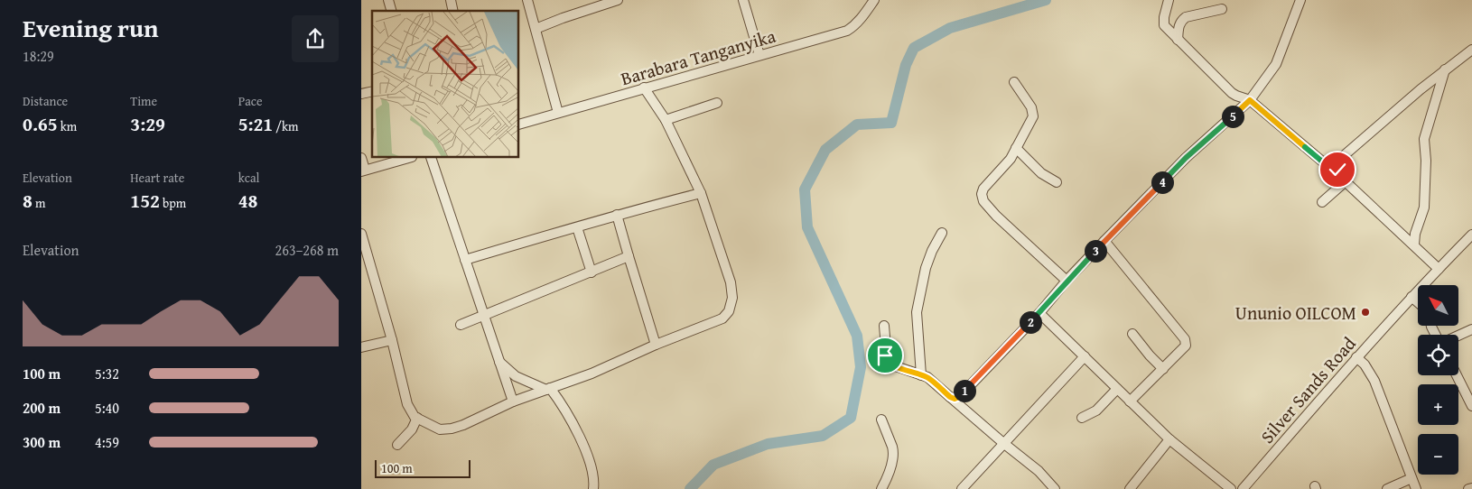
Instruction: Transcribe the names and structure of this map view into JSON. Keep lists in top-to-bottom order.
{
  "streets": {
    "street": ["Barabara Tanganyika", "Silver Sands Road"]
  },
  "places": ["Ununio OILCOM"],
  "scale_bar": "100 m",
  "north": "top left",
  "page": {
    "heading": ["Evening run", "18:29"],
    "stats": [
      ["Distance", "0.65 km"],
      ["Time", "3:29"],
      ["Pace", "5:21 /km"],
      ["Elevation", "8 m"],
      ["Heart rate", "152 bpm"],
      ["kcal", "48"]
    ],
    "pins": [
      "5",
      "4",
      "3",
      "2",
      "1"
    ],
    "chart": ["Elevation", "263–268 m"],
    "map_buttons": ["+", "−"],
    "list": [
      {
        "name": "100 m",
        "note": "5:32"
      },
      {
        "name": "200 m",
        "note": "5:40"
      },
      {
        "name": "300 m",
        "note": "4:59"
      }
    ],
    "scale": "100 m"
  }
}
